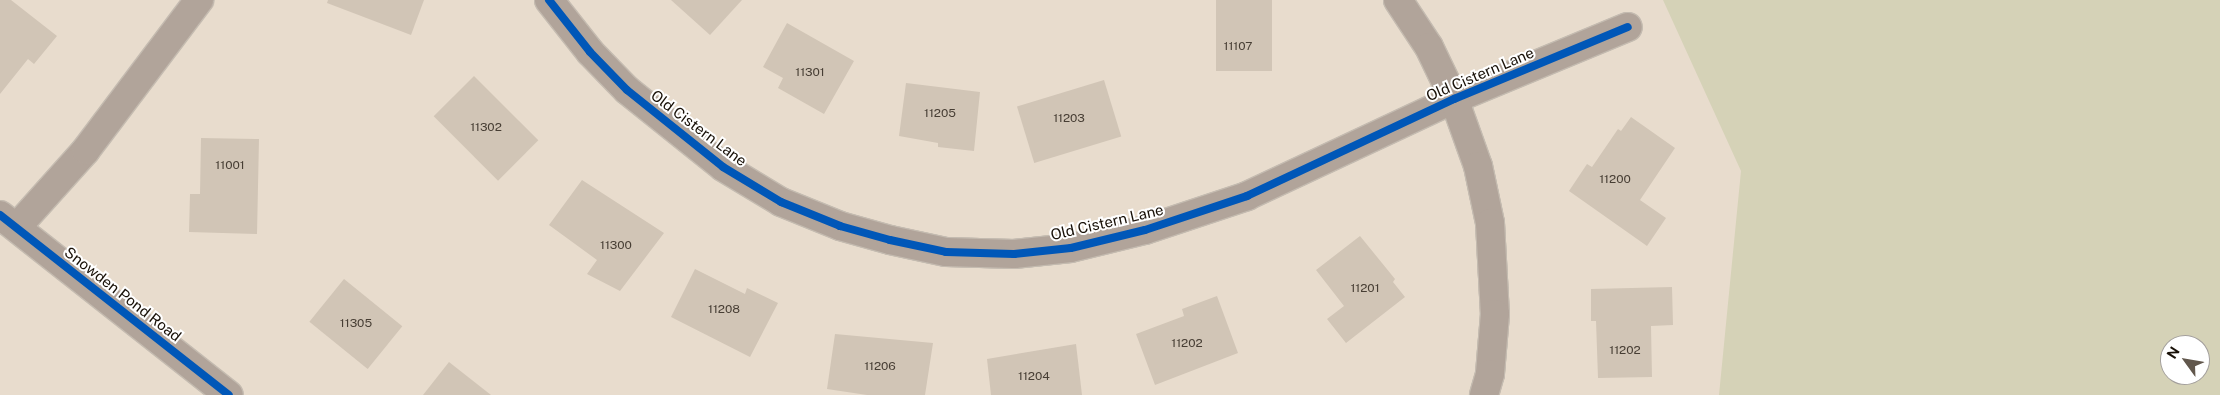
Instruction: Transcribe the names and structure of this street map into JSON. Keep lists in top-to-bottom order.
{
  "streets": {
    "street": ["Old Cistern Lane", "Snowden Pond Road"]
  },
  "house_numbers": [
    "11107",
    "11301",
    "11205",
    "11203",
    "11302",
    "11001",
    "11200",
    "11300",
    "11201",
    "11208",
    "11305",
    "11202",
    "11202",
    "11206",
    "11204"
  ],
  "north": "top left"
}
